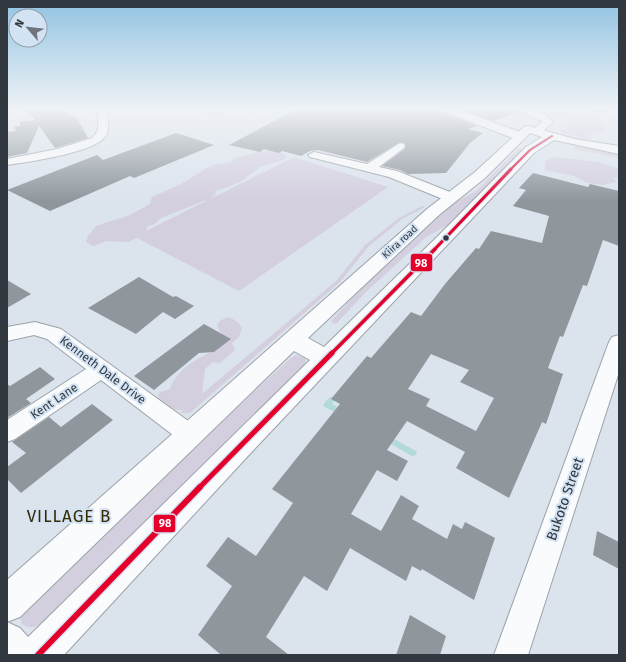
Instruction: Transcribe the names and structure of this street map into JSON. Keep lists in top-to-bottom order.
{
  "streets": {
    "main road": ["Kiira road"],
    "street": ["Kenneth Dale Drive", "Kent Lane", "Bukoto Street"]
  },
  "crossings": [
    ["Kiira road", "Kenneth Dale Drive"],
    ["Kenneth Dale Drive", "Kent Lane"]
  ],
  "districts": ["VILLAGE B"],
  "lines": ["transit line 98"],
  "north": "top left"
}
